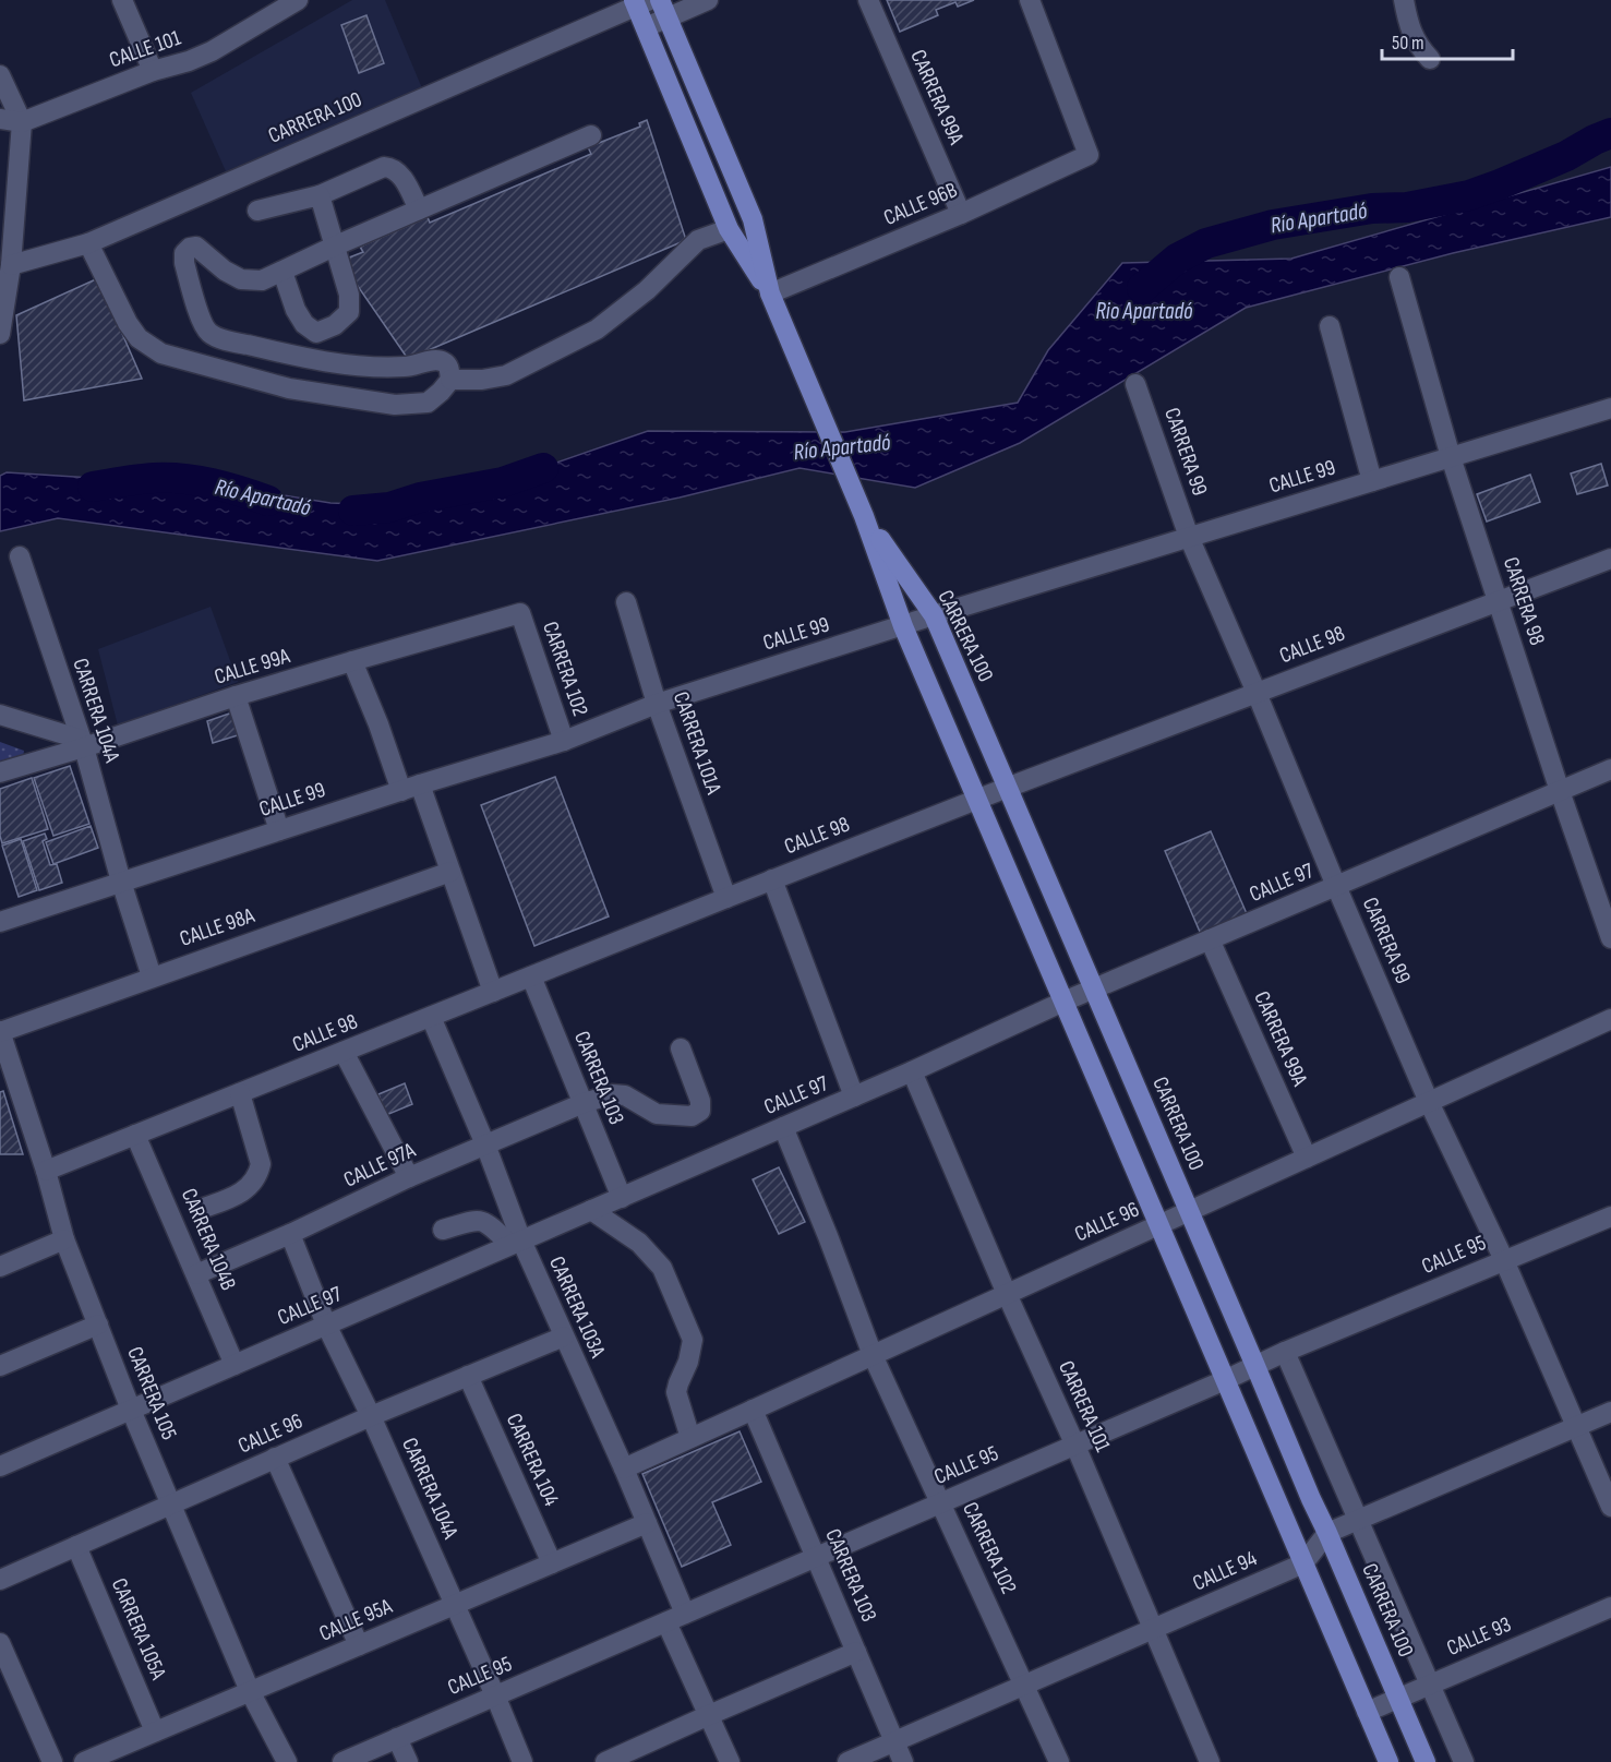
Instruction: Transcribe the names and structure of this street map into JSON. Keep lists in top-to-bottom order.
{
  "streets": {
    "main road": ["CARRERA 100"],
    "street": [
      "CALLE 101",
      "CARRERA 99A",
      "CALLE 96B",
      "CARRERA 99",
      "CALLE 99",
      "CARRERA 98",
      "CALLE 98",
      "CALLE 99A",
      "CARRERA 102",
      "CARRERA 104A",
      "CARRERA 101A",
      "CALLE 97",
      "CALLE 98A",
      "CARRERA 103",
      "CALLE 97A",
      "CALLE 96",
      "CARRERA 104B",
      "CALLE 95",
      "CARRERA 103A",
      "CARRERA 105",
      "CARRERA 101",
      "CARRERA 104",
      "CALLE 94",
      "CALLE 95A",
      "CARRERA 105A",
      "CALLE 93"
    ]
  },
  "crossings": [
    ["CARRERA 99A", "CALLE 96B"],
    ["CARRERA 99A", "CALLE 97"],
    ["CARRERA 99A", "CALLE 96"],
    ["CARRERA 100", "CALLE 96B"],
    ["CARRERA 100", "CALLE 99"],
    ["CARRERA 100", "CALLE 98"],
    ["CARRERA 100", "CALLE 97"],
    ["CARRERA 100", "CALLE 96"],
    ["CARRERA 100", "CALLE 95"],
    ["CARRERA 100", "CALLE 94"],
    ["CARRERA 100", "CALLE 93"],
    ["CARRERA 99", "CALLE 99"],
    ["CARRERA 99", "CALLE 98"],
    ["CARRERA 99", "CALLE 97"],
    ["CARRERA 99", "CALLE 96"],
    ["CARRERA 99", "CALLE 95"],
    ["CARRERA 99", "CALLE 94"],
    ["CALLE 99", "CARRERA 98"],
    ["CALLE 99", "CARRERA 102"],
    ["CALLE 99", "CARRERA 104A"],
    ["CALLE 99", "CARRERA 101A"],
    ["CARRERA 98", "CALLE 98"],
    ["CARRERA 98", "CALLE 97"],
    ["CALLE 98", "CARRERA 101A"],
    ["CALLE 98", "CARRERA 103"],
    ["CALLE 98", "CARRERA 104B"],
    ["CALLE 98", "CARRERA 103A"],
    ["CALLE 98", "CARRERA 105"],
    ["CALLE 99A", "CARRERA 102"],
    ["CALLE 99A", "CARRERA 104A"],
    ["CARRERA 102", "CALLE 97"],
    ["CARRERA 102", "CALLE 96"],
    ["CARRERA 102", "CALLE 95"],
    ["CARRERA 102", "CALLE 94"],
    ["CARRERA 104A", "CALLE 97"],
    ["CARRERA 104A", "CALLE 98A"],
    ["CARRERA 104A", "CALLE 97A"],
    ["CARRERA 104A", "CALLE 96"],
    ["CARRERA 104A", "CALLE 95"],
    ["CARRERA 104A", "CALLE 95A"],
    ["CALLE 97", "CARRERA 103"],
    ["CALLE 97", "CARRERA 104B"],
    ["CALLE 97", "CARRERA 103A"],
    ["CALLE 97", "CARRERA 105"],
    ["CALLE 97", "CARRERA 101"],
    ["CALLE 98A", "CARRERA 105"],
    ["CARRERA 103", "CALLE 97A"],
    ["CARRERA 103", "CALLE 96"],
    ["CARRERA 103", "CALLE 95"],
    ["CARRERA 103", "CALLE 94"],
    ["CALLE 97A", "CARRERA 104B"],
    ["CALLE 97A", "CARRERA 103A"],
    ["CALLE 96", "CARRERA 103A"],
    ["CALLE 96", "CARRERA 105"],
    ["CALLE 96", "CARRERA 101"],
    ["CALLE 96", "CARRERA 104"],
    ["CALLE 96", "CARRERA 105A"],
    ["CALLE 95", "CARRERA 103A"],
    ["CALLE 95", "CARRERA 101"],
    ["CARRERA 103A", "CALLE 95A"],
    ["CARRERA 105", "CALLE 95A"],
    ["CARRERA 101", "CALLE 94"],
    ["CARRERA 104", "CALLE 95A"],
    ["CALLE 95A", "CARRERA 105A"]
  ],
  "water": ["Río Apartadó", "Rio Apartadó"],
  "scale_bar": "50 m"
}
